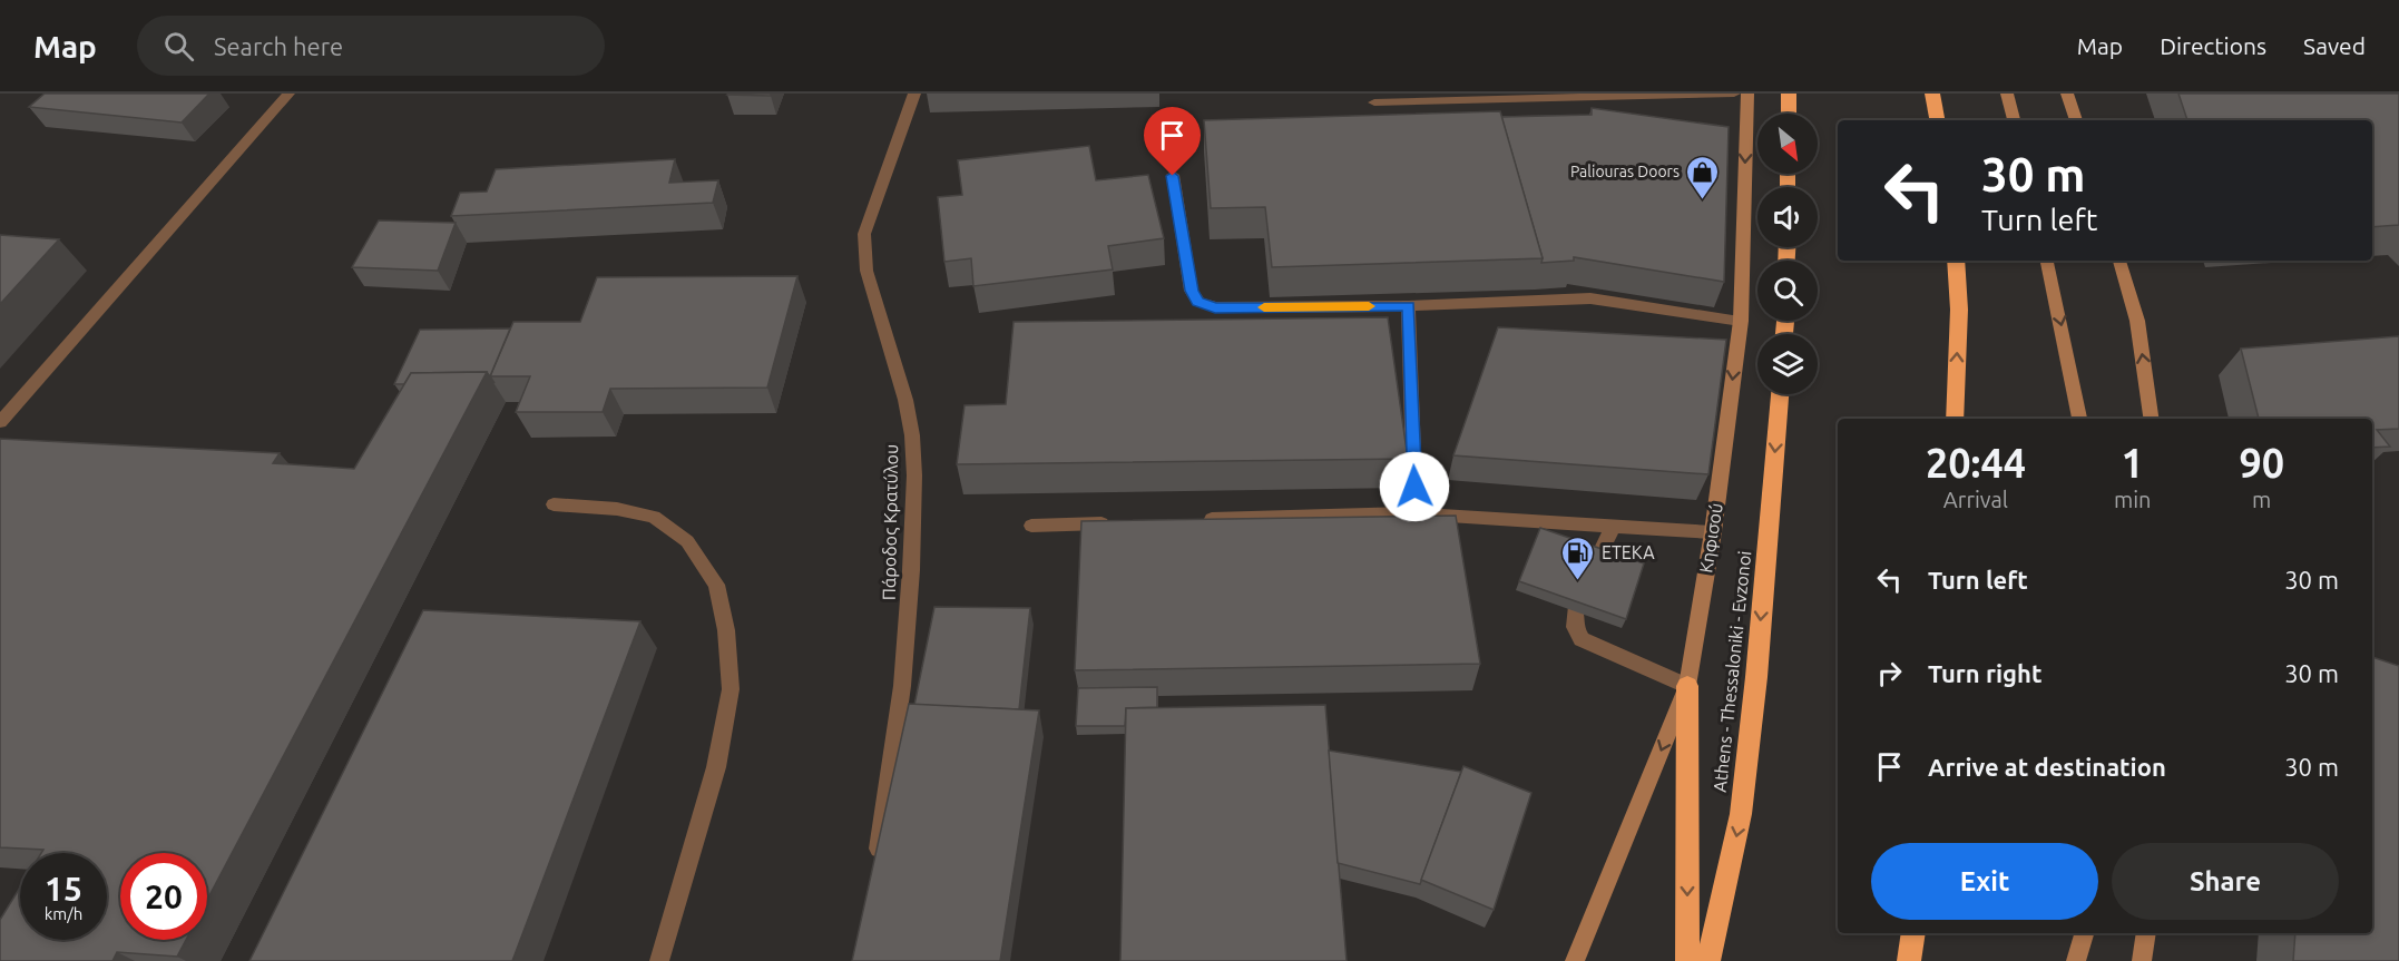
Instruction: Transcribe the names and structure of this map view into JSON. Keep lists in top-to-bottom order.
{
  "streets": {
    "highway": ["Athens - Thessaloniki - Evzonoi"],
    "main road": ["Κηφισού"],
    "street": ["Πάροδος Κρατύλου"]
  },
  "one_way": ["Κηφισού"],
  "places": {
    "shop": ["Paliouras Doors"],
    "fuel station": ["ΕΤΕΚΑ"]
  },
  "north": "bottom right",
  "page": {
    "header": "Map",
    "search": "Search here",
    "nav": ["Map", "Directions", "Saved"],
    "turn": ["30 m", "Turn left"],
    "eta": [
      "20:44",
      "Arrival",
      "1",
      "min",
      "90",
      "m"
    ],
    "list": [
      {
        "name": "Turn left",
        "value": "30 m"
      },
      {
        "name": "Turn right",
        "value": "30 m"
      },
      {
        "name": "Arrive at destination",
        "value": "30 m"
      }
    ],
    "buttons": ["Exit", "Share"],
    "speed": "15 km/h",
    "limit": "20"
  }
}
